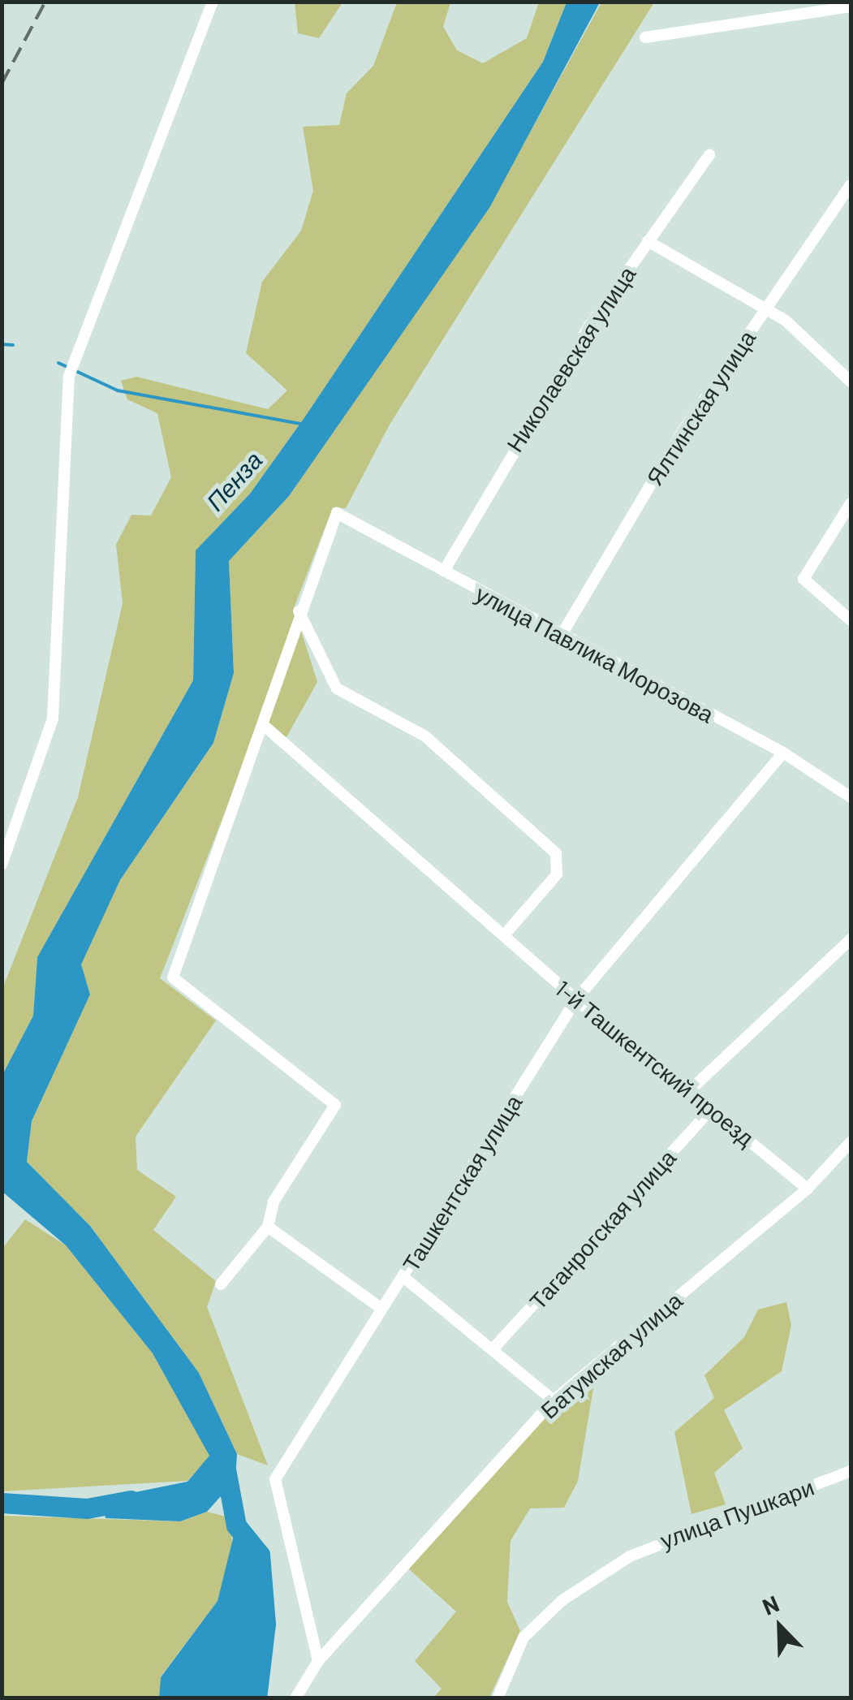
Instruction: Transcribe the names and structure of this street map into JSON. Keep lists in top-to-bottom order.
{
  "streets": {
    "street": [
      "Николаевская улица",
      "Ялтинская улица",
      "улица Павлика Морозова",
      "1-й Ташкентский проезд",
      "Ташкентская улица",
      "Таганрогская улица",
      "Батумская улица",
      "улица Пушкари"
    ]
  },
  "crossings": [
    ["Николаевская улица", "улица Павлика Морозова"],
    ["Ялтинская улица", "улица Павлика Морозова"],
    ["улица Павлика Морозова", "Ташкентская улица"],
    ["1-й Ташкентский проезд", "Ташкентская улица"],
    ["1-й Ташкентский проезд", "Таганрогская улица"],
    ["1-й Ташкентский проезд", "Батумская улица"],
    ["Ташкентская улица", "Батумская улица"]
  ],
  "water": ["Пенза"],
  "north": "top left"
}
